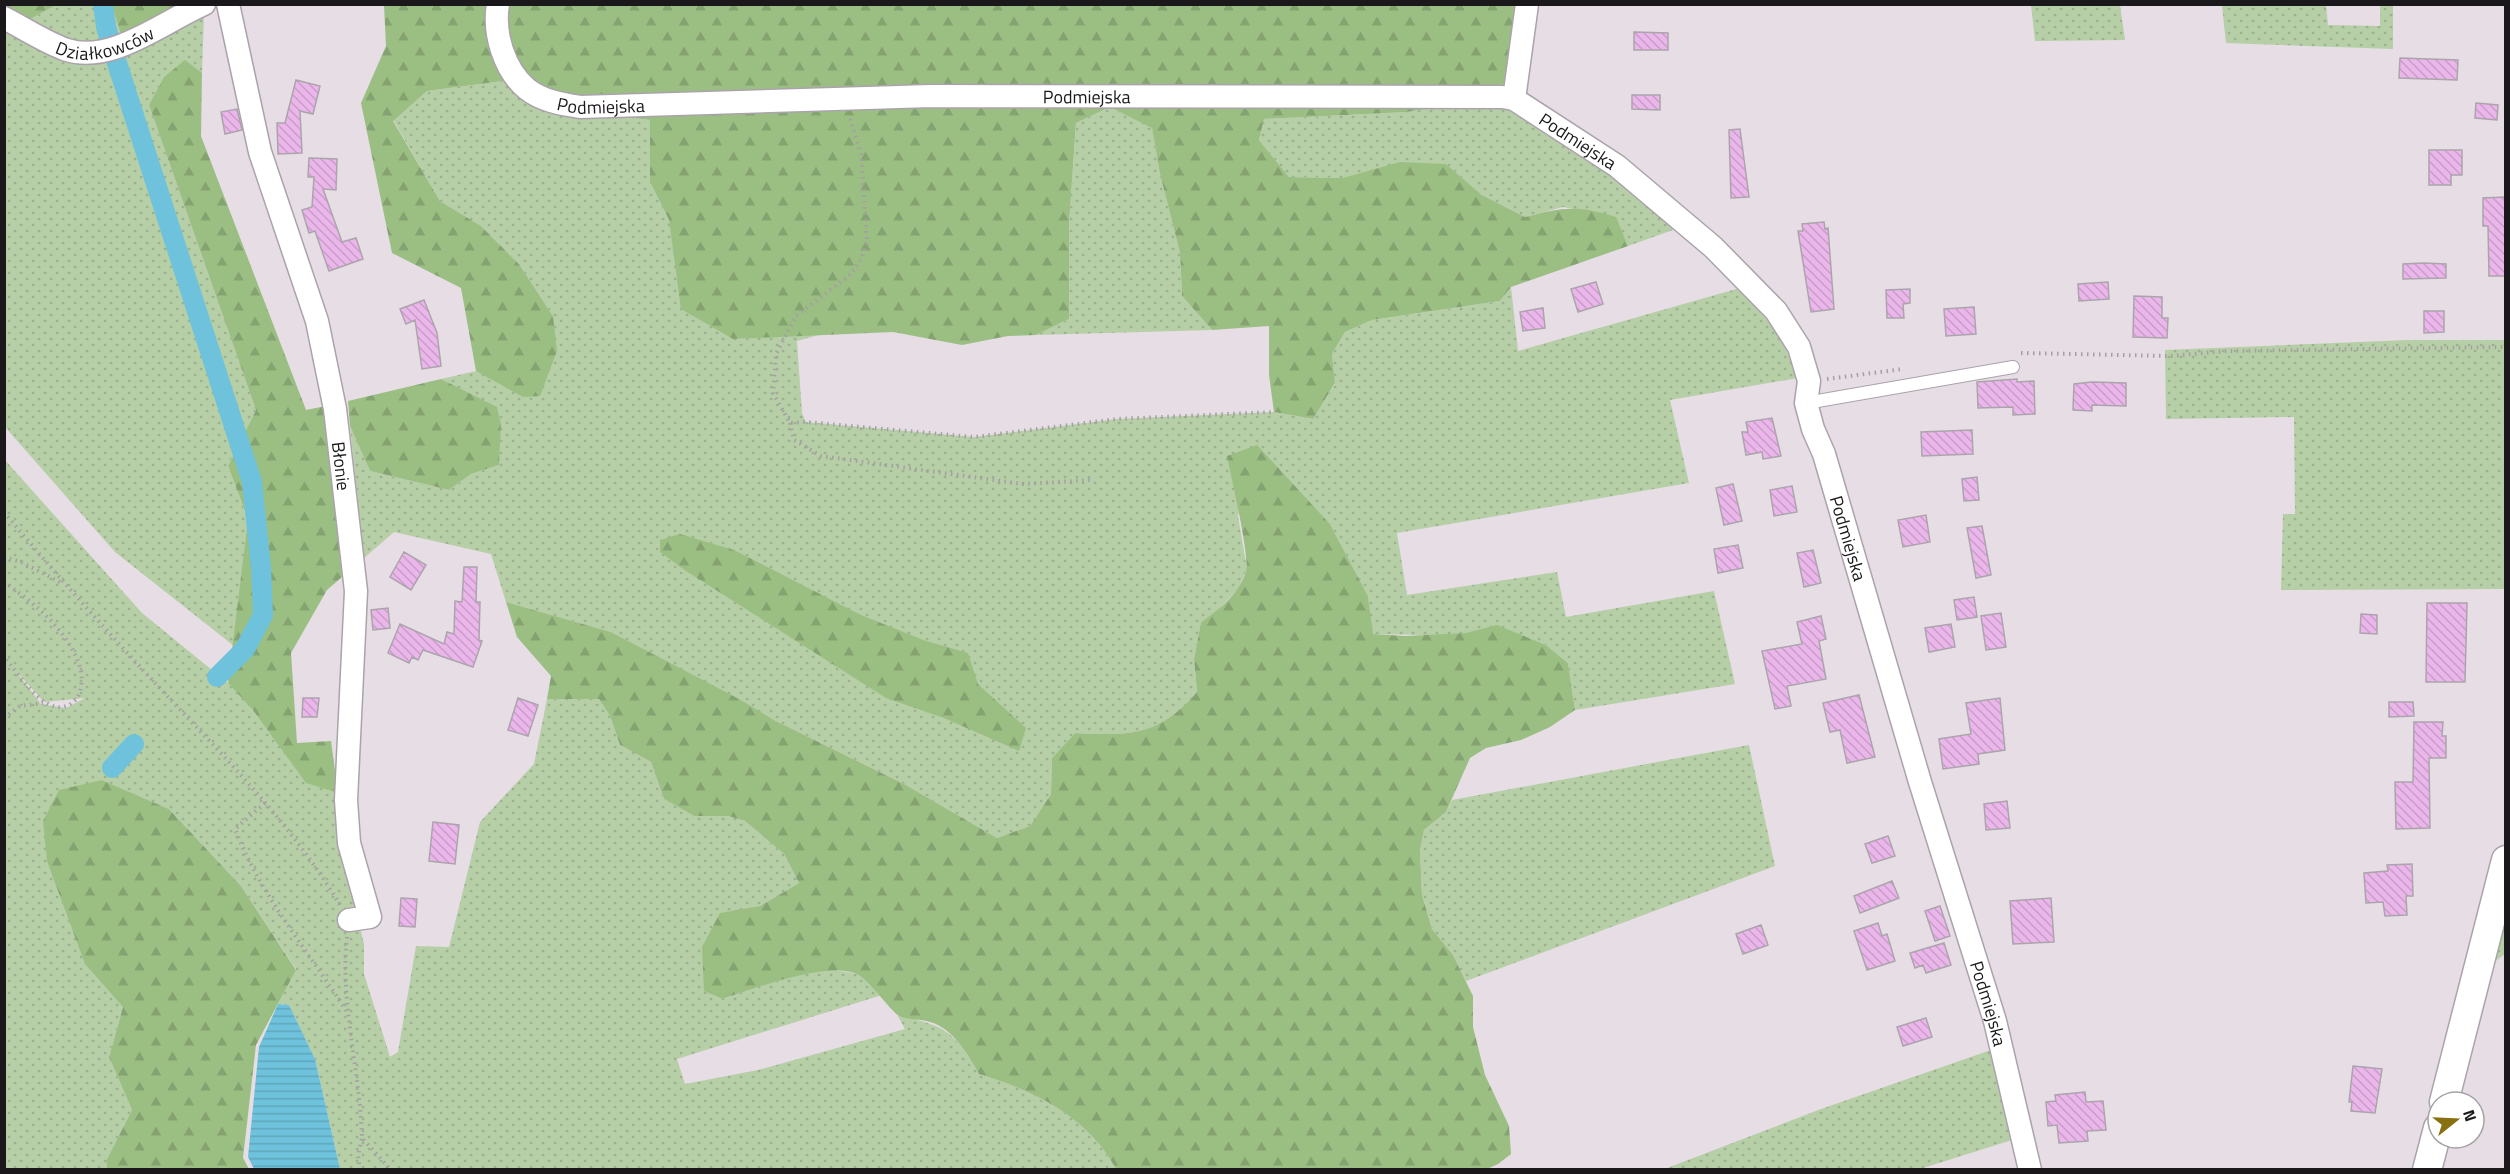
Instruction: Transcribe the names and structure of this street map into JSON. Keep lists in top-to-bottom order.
{
  "streets": {
    "street": ["Działkowców", "Podmiejska", "Błonie"]
  },
  "north": "right"
}
